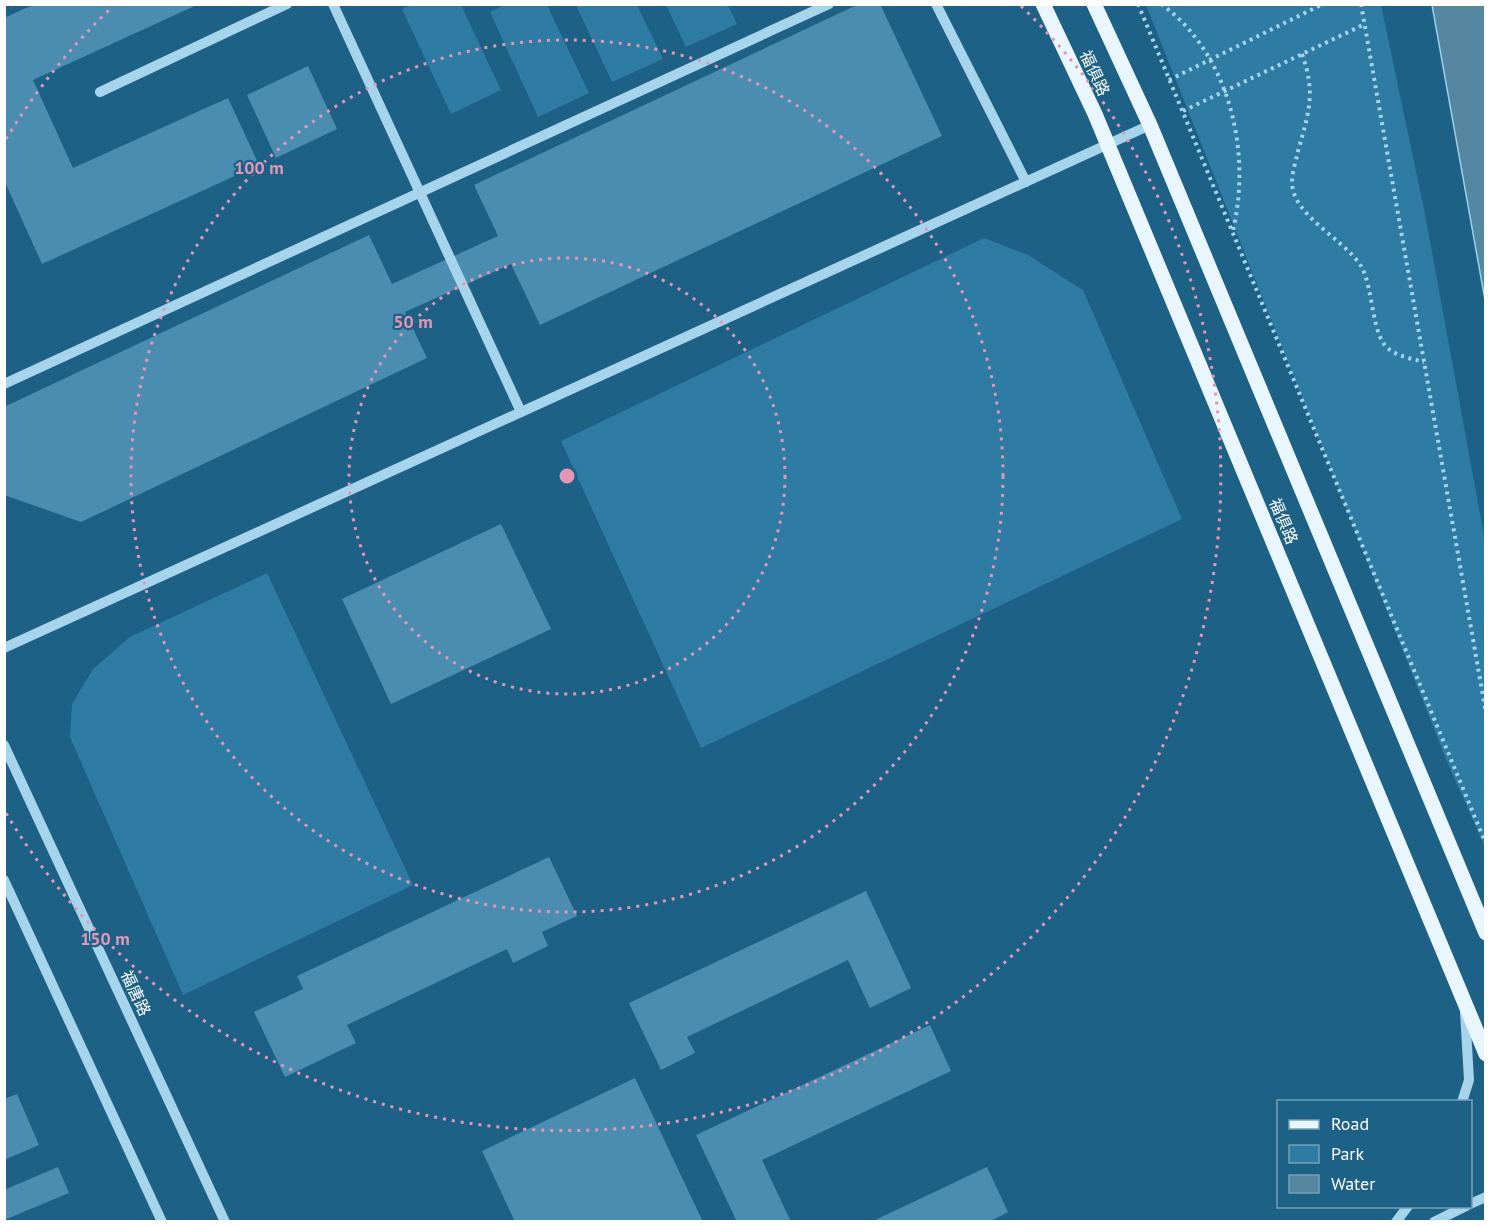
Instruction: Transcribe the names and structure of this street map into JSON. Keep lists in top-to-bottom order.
{
  "streets": {
    "main road": ["福俱路"],
    "street": ["福唐路"]
  },
  "legend": ["Road", "Park", "Water"],
  "rings": ["100 m", "50 m", "150 m"]
}
